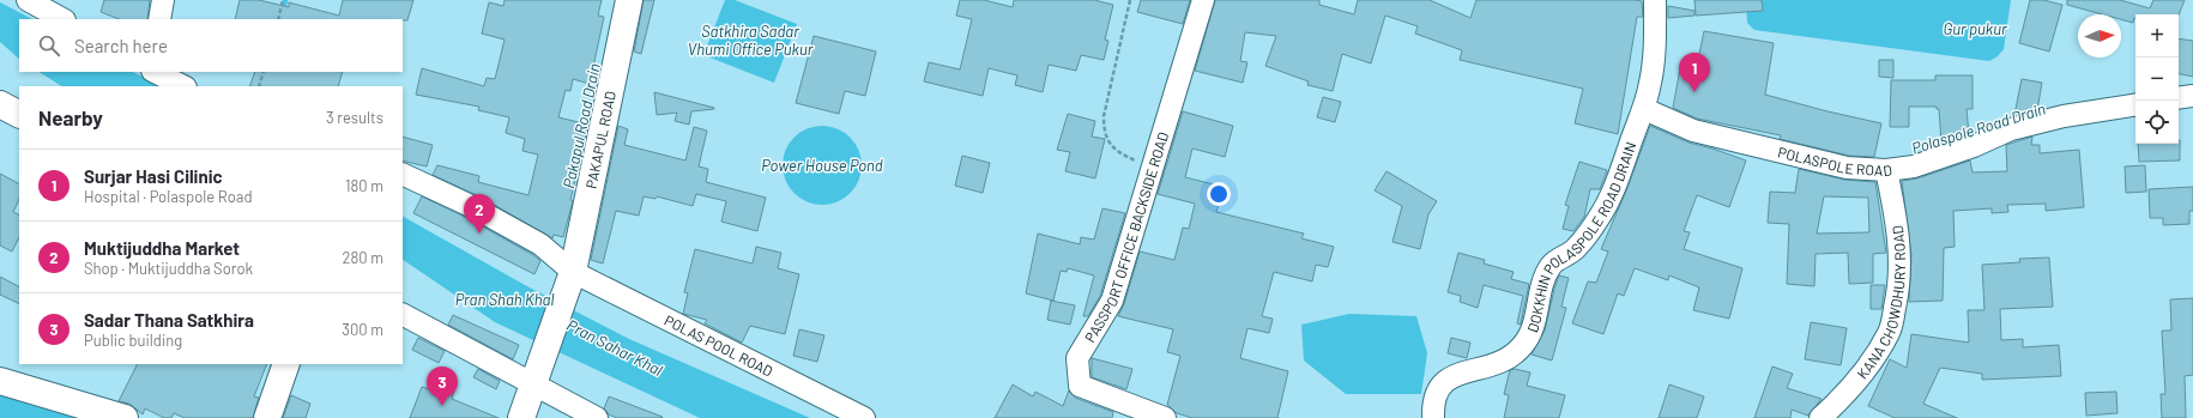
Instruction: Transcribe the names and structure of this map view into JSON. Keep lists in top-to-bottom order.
{
  "streets": {
    "main road": ["PAKAPUL ROAD"],
    "street": [
      "POLASPOLE ROAD",
      "PASSPORT OFFICE BACKSIDE ROAD",
      "DOKKHIN POLASPOLE ROAD DRAIN",
      "KANA CHOWDHURY ROAD",
      "POLAS POOL ROAD"
    ]
  },
  "crossings": [
    ["PAKAPUL ROAD", "POLAS POOL ROAD"],
    ["POLASPOLE ROAD", "DOKKHIN POLASPOLE ROAD DRAIN"],
    ["POLASPOLE ROAD", "KANA CHOWDHURY ROAD"]
  ],
  "water": [
    "Gur pukur",
    "Satkhira Sadar Vhumi Office Pukur",
    "Pakapul Road Drain",
    "Polaspole Road Drain",
    "Power House Pond",
    "Pran Shah Khal",
    "Pran Sahar Khal"
  ],
  "north": "right",
  "page": {
    "map_buttons": ["+", "−"],
    "search": "Search here",
    "pins": ["1", "2", "3"],
    "heading": ["Nearby", "3 results"],
    "list": [
      {
        "mark": "1",
        "name": "Surjar Hasi Cilinic",
        "note": "Hospital · Polaspole Road",
        "value": "180 m"
      },
      {
        "mark": "2",
        "name": "Muktijuddha Market",
        "note": "Shop · Muktijuddha Sorok",
        "value": "280 m"
      },
      {
        "mark": "3",
        "name": "Sadar Thana Satkhira",
        "note": "Public building",
        "value": "300 m"
      }
    ]
  }
}
